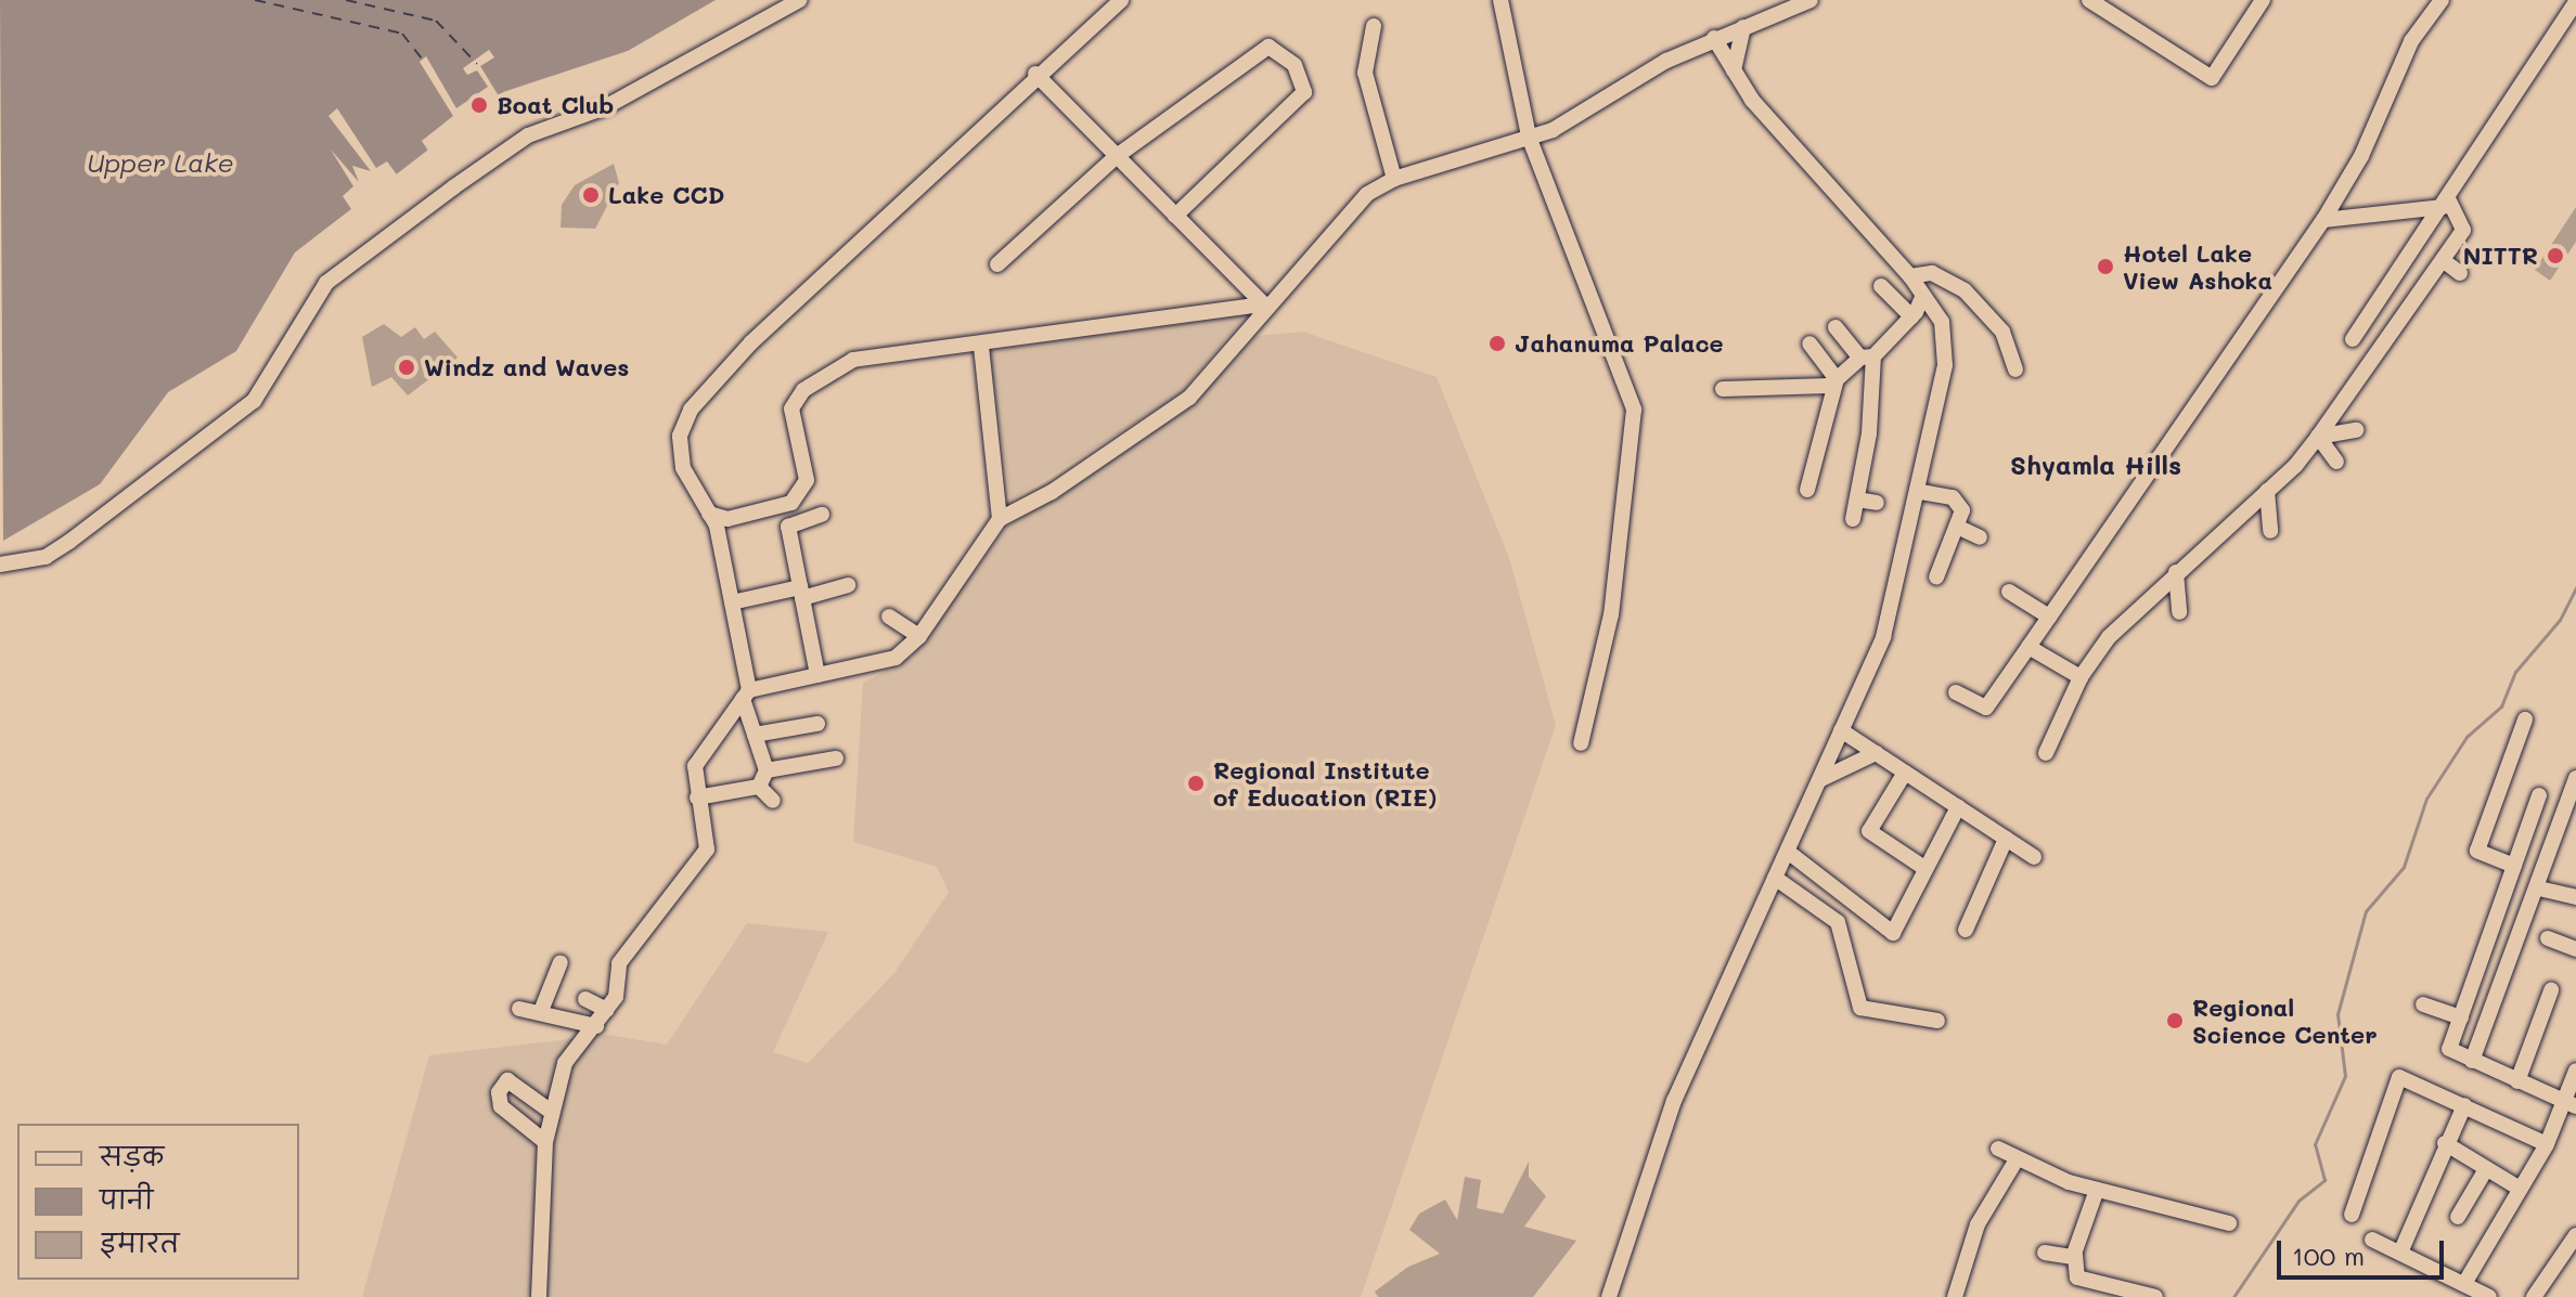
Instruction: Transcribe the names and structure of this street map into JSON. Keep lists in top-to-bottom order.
{
  "districts": ["Shyamla Hills"],
  "water": ["Upper Lake"],
  "places": [
    "Boat Club",
    "Lake CCD",
    "NITTR",
    "Hotel Lake View Ashoka",
    "Jahanuma Palace",
    "Windz and Waves",
    "Regional Institute of Education (RIE)",
    "Regional Science Center"
  ],
  "legend": ["सड़क", "पानी", "इमारत"],
  "scale_bar": "100 m"
}
